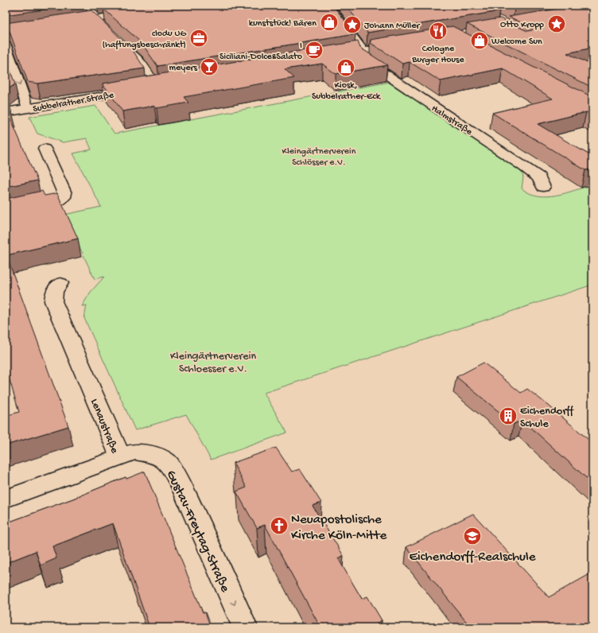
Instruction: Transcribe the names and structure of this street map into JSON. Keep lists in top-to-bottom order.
{
  "streets": {
    "street": [
      "Subbelrather Straße",
      "Halmstraße",
      "Lenaustraße",
      "Gustav-Freytag-Straße"
    ]
  },
  "crossings": [
    ["Lenaustraße", "Gustav-Freytag-Straße"]
  ],
  "one_way": ["Gustav-Freytag-Straße"],
  "parks": ["Kleingärtnerverein Schlösser e.V.", "Kleingärtnerverein Schloesser e.V."],
  "places": {
    "shop": ["kunststück! Bären", "Welcome Sun", "Kiosk, Subbelrather-Eck"],
    "place": ["Otto Kropp", "Johann Müller"],
    "restaurant": ["Cologne Burger House"],
    "office": ["clodu UG (haftungsbeschränkt)"],
    "cafe": ["I Siciliani-Dolce&Salato"],
    "bar": ["meyers"],
    "building": ["Eichendorff Schule"],
    "church": ["Neuapostolische Kirche Köln-Mitte"],
    "school or university": ["Eichendorff-Realschule"]
  }
}
